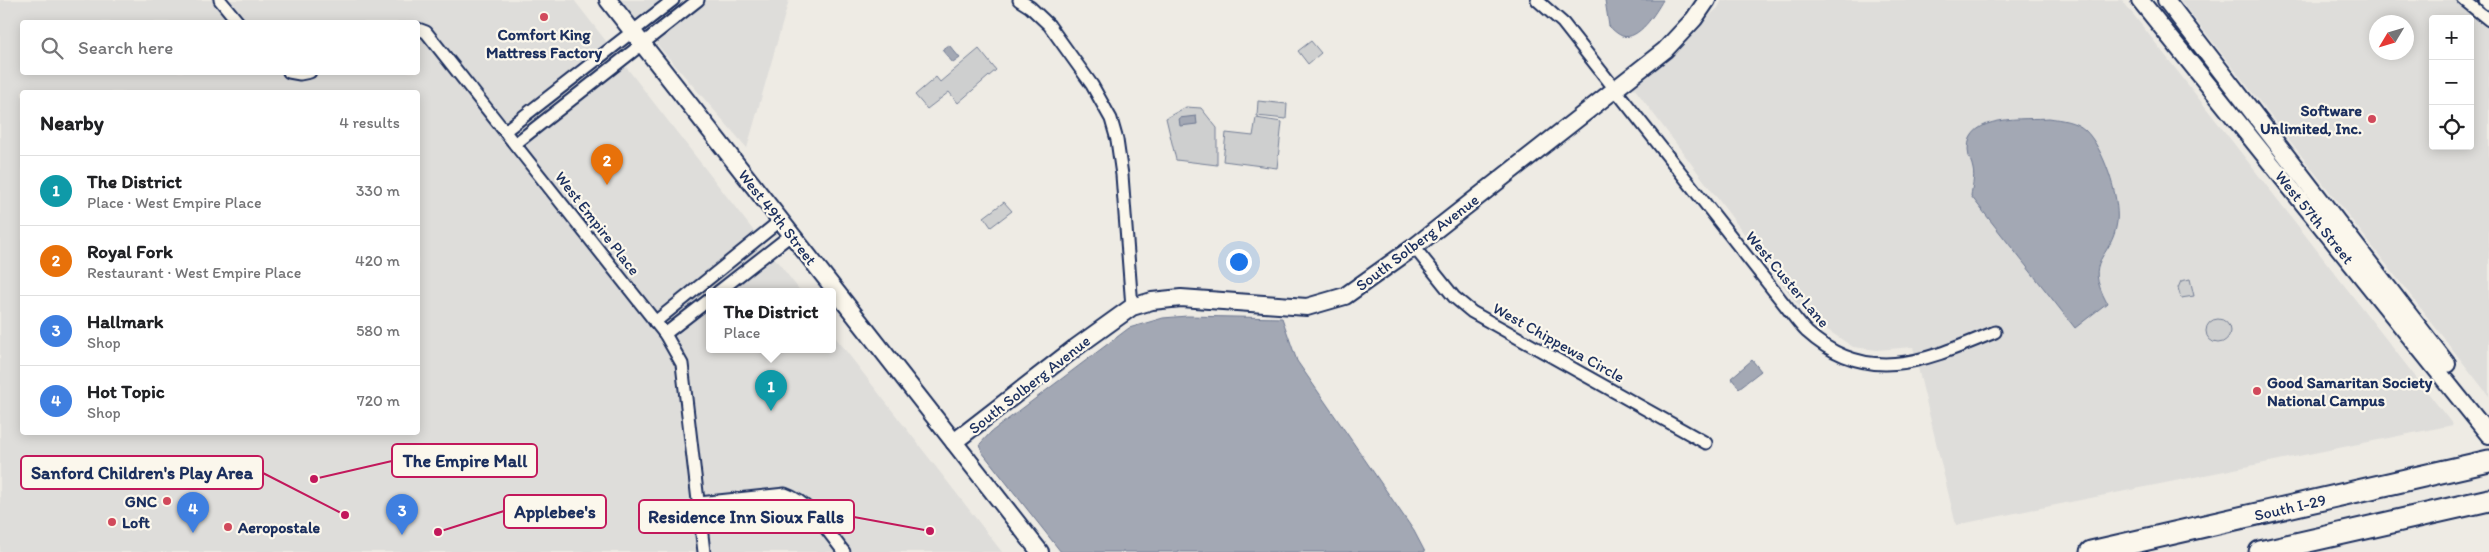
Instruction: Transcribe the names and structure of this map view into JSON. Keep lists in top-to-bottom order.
{
  "streets": {
    "highway": ["South I-29"],
    "main road": ["West 49th Street", "West 57th Street", "South Solberg Avenue"],
    "street": ["West Empire Place", "West Custer Lane", "West Chippewa Circle"]
  },
  "crossings": [
    ["West 49th Street", "South Solberg Avenue"],
    ["South Solberg Avenue", "West Custer Lane"],
    ["South Solberg Avenue", "West Chippewa Circle"]
  ],
  "places": [
    "Comfort King Mattress Factory",
    "Software Unlimited, Inc.",
    "Good Samaritan Society National Campus",
    "The Empire Mall",
    "GNC",
    "Sanford Children's Play Area",
    "Loft",
    "Aeropostale",
    "Residence Inn Sioux Falls",
    "Applebee's"
  ],
  "north": "bottom left",
  "page": {
    "map_buttons": ["+", "−"],
    "search": "Search here",
    "heading": ["Nearby", "4 results"],
    "pins": [
      "2",
      "1",
      "4",
      "3"
    ],
    "list": [
      {
        "mark": "1",
        "name": "The District",
        "note": "Place · West Empire Place",
        "value": "330 m"
      },
      {
        "mark": "2",
        "name": "Royal Fork",
        "note": "Restaurant · West Empire Place",
        "value": "420 m"
      },
      {
        "mark": "3",
        "name": "Hallmark",
        "note": "Shop",
        "value": "580 m"
      },
      {
        "mark": "4",
        "name": "Hot Topic",
        "note": "Shop",
        "value": "720 m"
      }
    ],
    "popup": ["The District", "Place"]
  }
}
